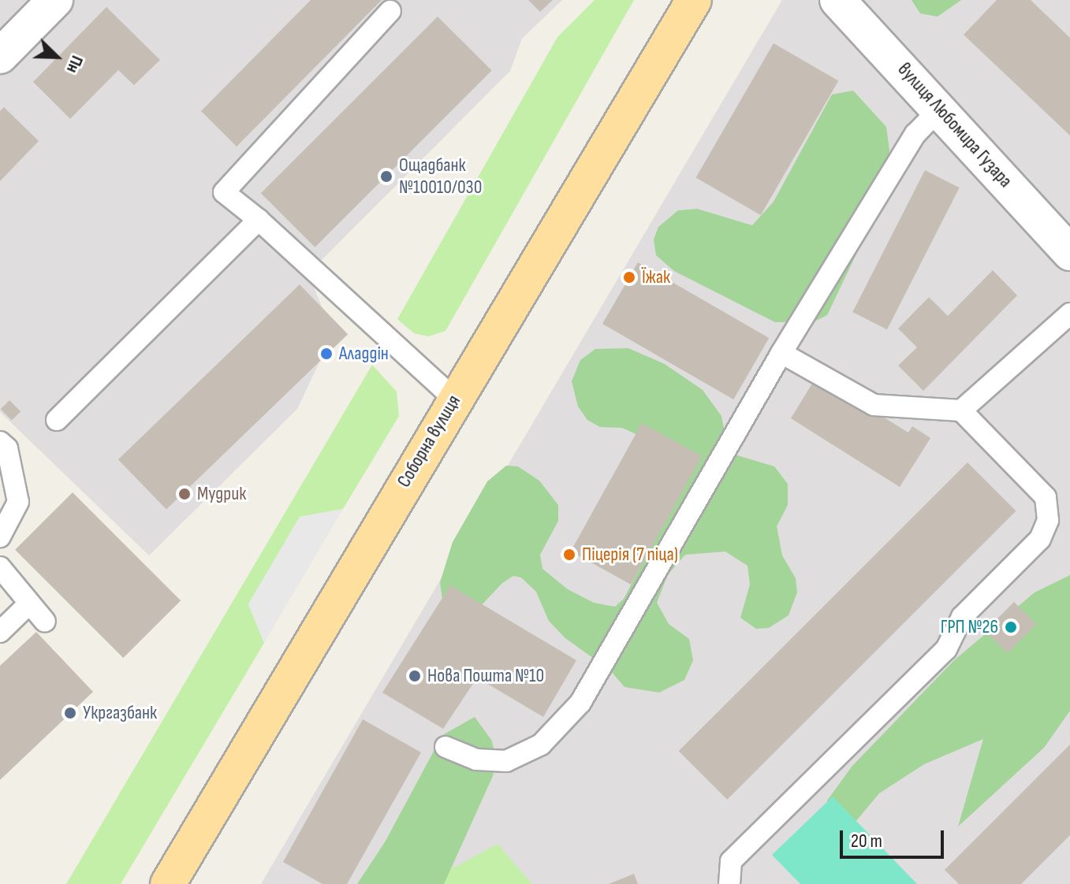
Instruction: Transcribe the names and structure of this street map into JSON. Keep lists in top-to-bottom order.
{
  "streets": {
    "main road": ["Соборна вулиця"],
    "street": ["вулиця Любомира Гузара"]
  },
  "places": [
    "Ощадбанк №10010/030",
    "Їжак",
    "Аладдін",
    "Мудрик",
    "Піцерія (7 піца)",
    "ГРП №26",
    "Нова Пошта №10",
    "Укргазбанк"
  ],
  "scale_bar": "20 m",
  "north": "bottom right"
}
